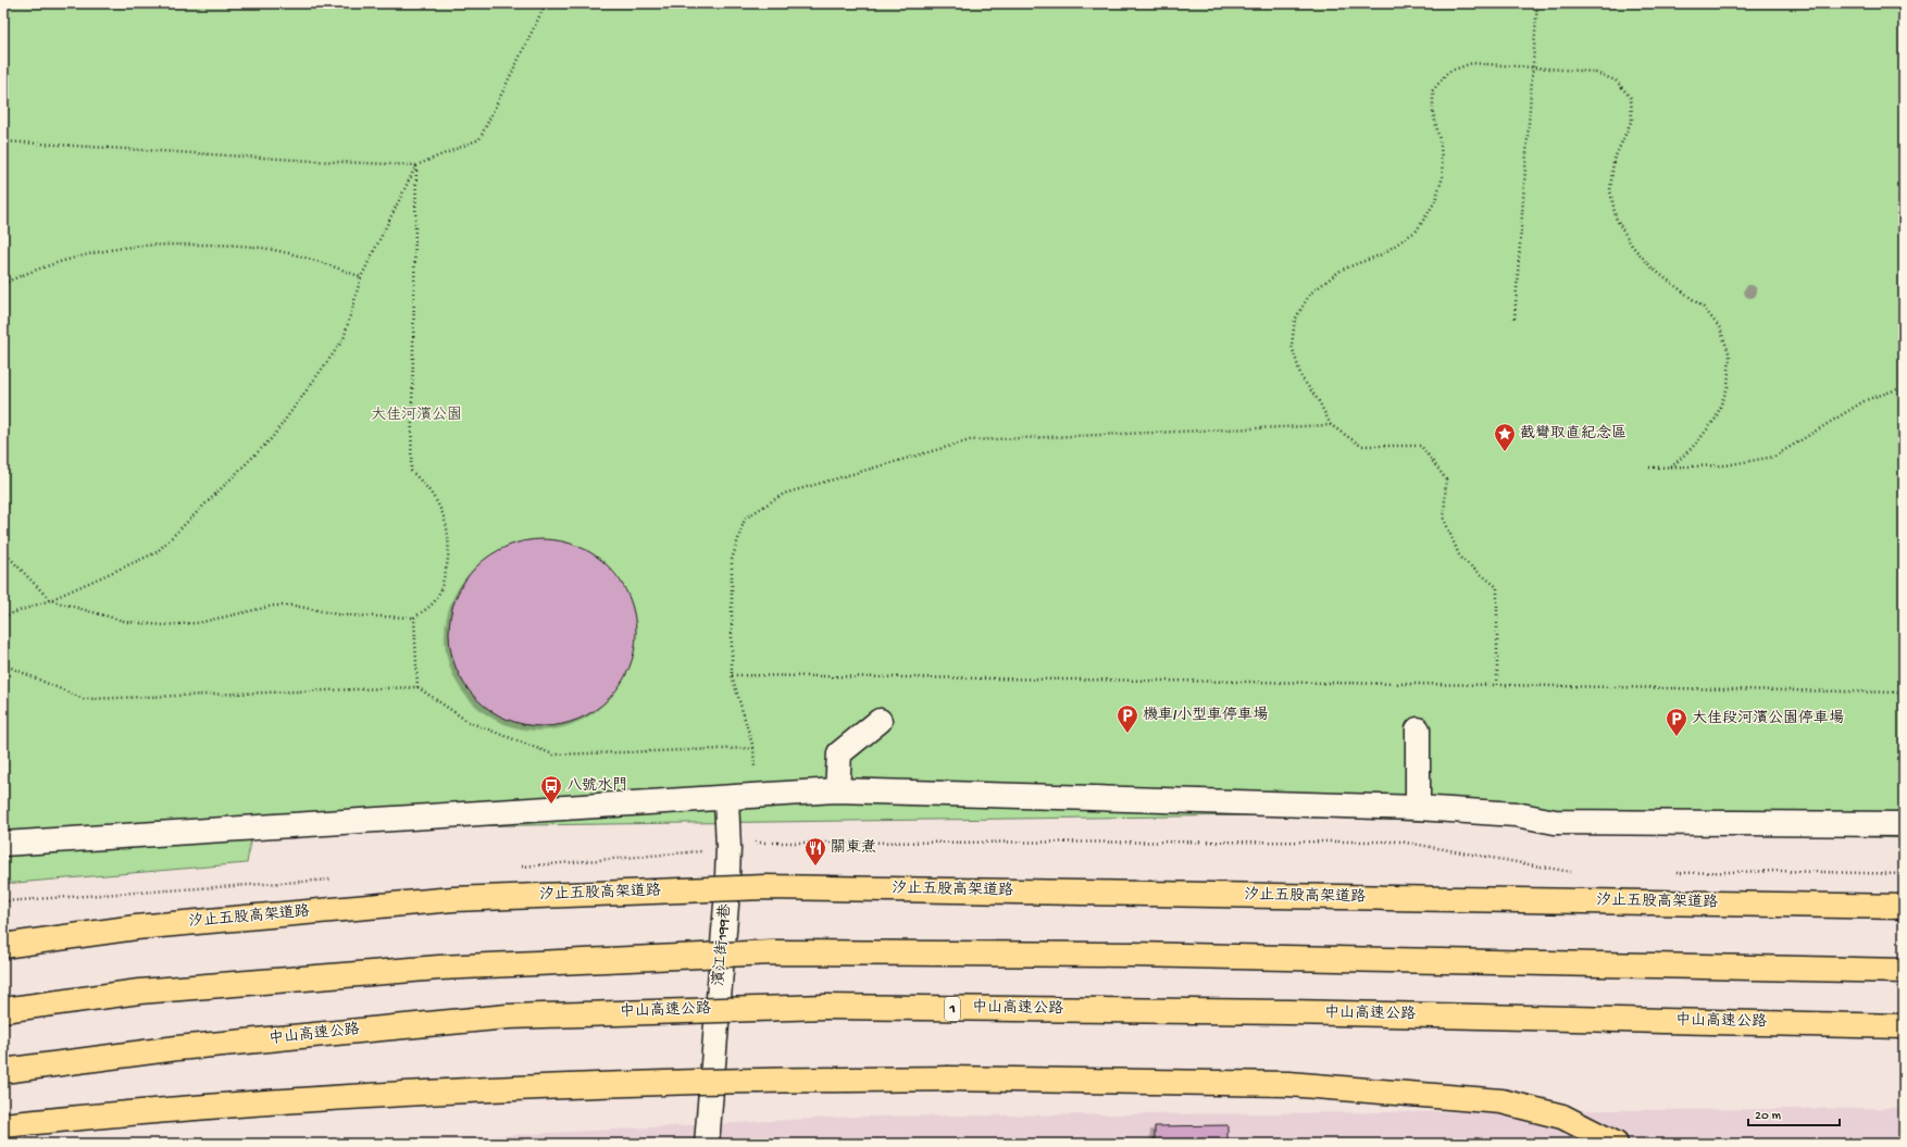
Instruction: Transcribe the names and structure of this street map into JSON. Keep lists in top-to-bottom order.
{
  "streets": {
    "highway": ["汐止五股高架道路", "1", "中山高速公路"],
    "lane": ["濱江街199巷"]
  },
  "parks": ["大佳河濱公園"],
  "places": {
    "place": ["截彎取直紀念區"],
    "parking": ["機車/小型車停車場", "大佳段河濱公園停車場"],
    "bus stop": ["八號水門"],
    "restaurant": ["關東煮"]
  },
  "scale_bar": "20 m"
}
